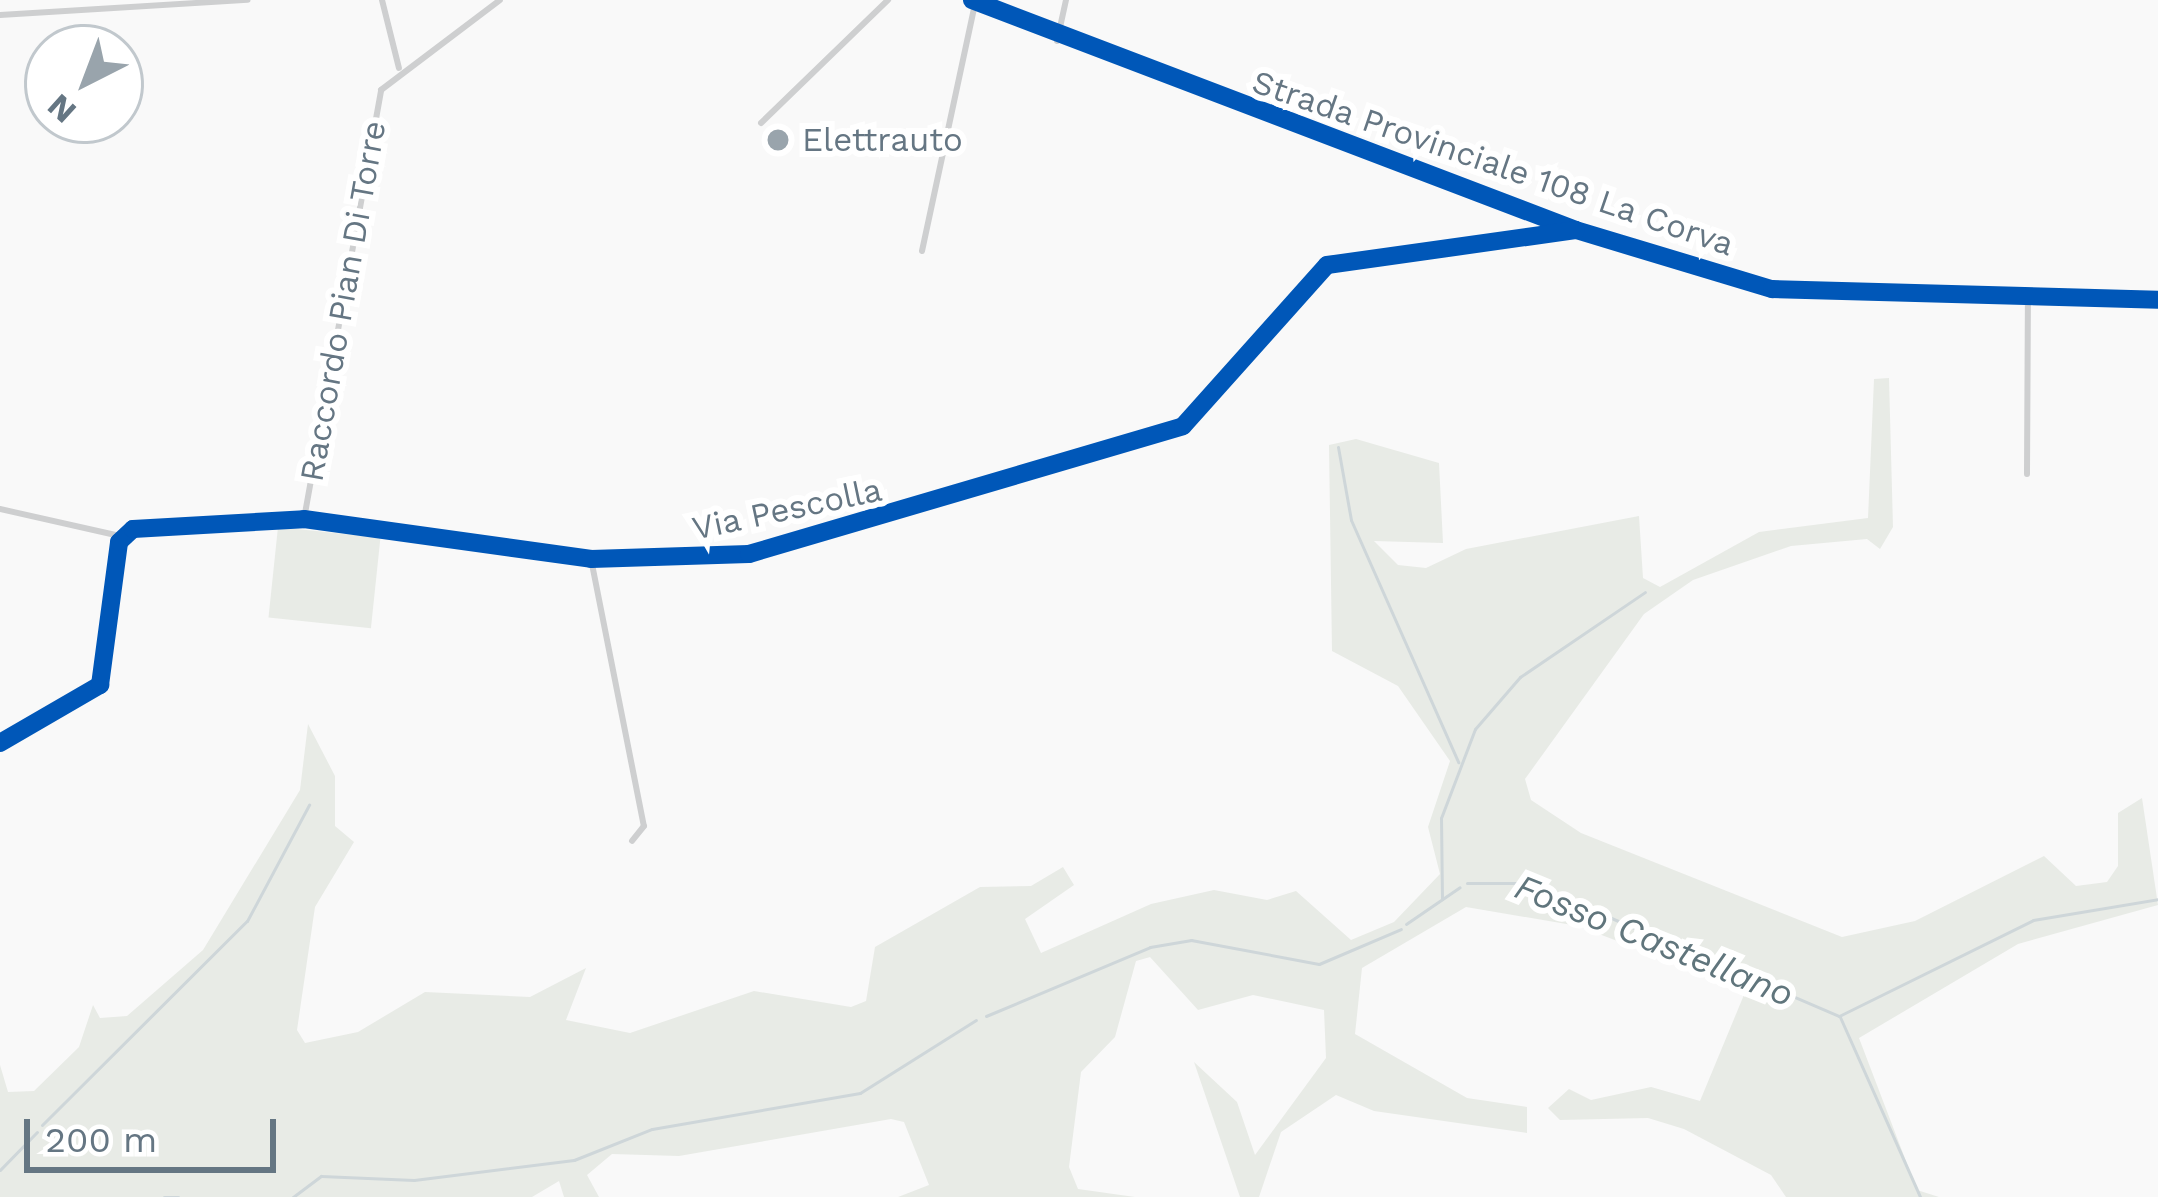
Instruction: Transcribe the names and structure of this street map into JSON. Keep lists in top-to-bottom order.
{
  "streets": {
    "street": ["Strada Provinciale 108 La Corva", "Raccordo Pian Di Torre", "Via Pescolla"]
  },
  "crossings": [
    ["Strada Provinciale 108 La Corva", "Via Pescolla"],
    ["Raccordo Pian Di Torre", "Via Pescolla"]
  ],
  "water": ["Fosso Castellano"],
  "places": ["Elettrauto"],
  "scale_bar": "200 m",
  "north": "bottom left"
}
